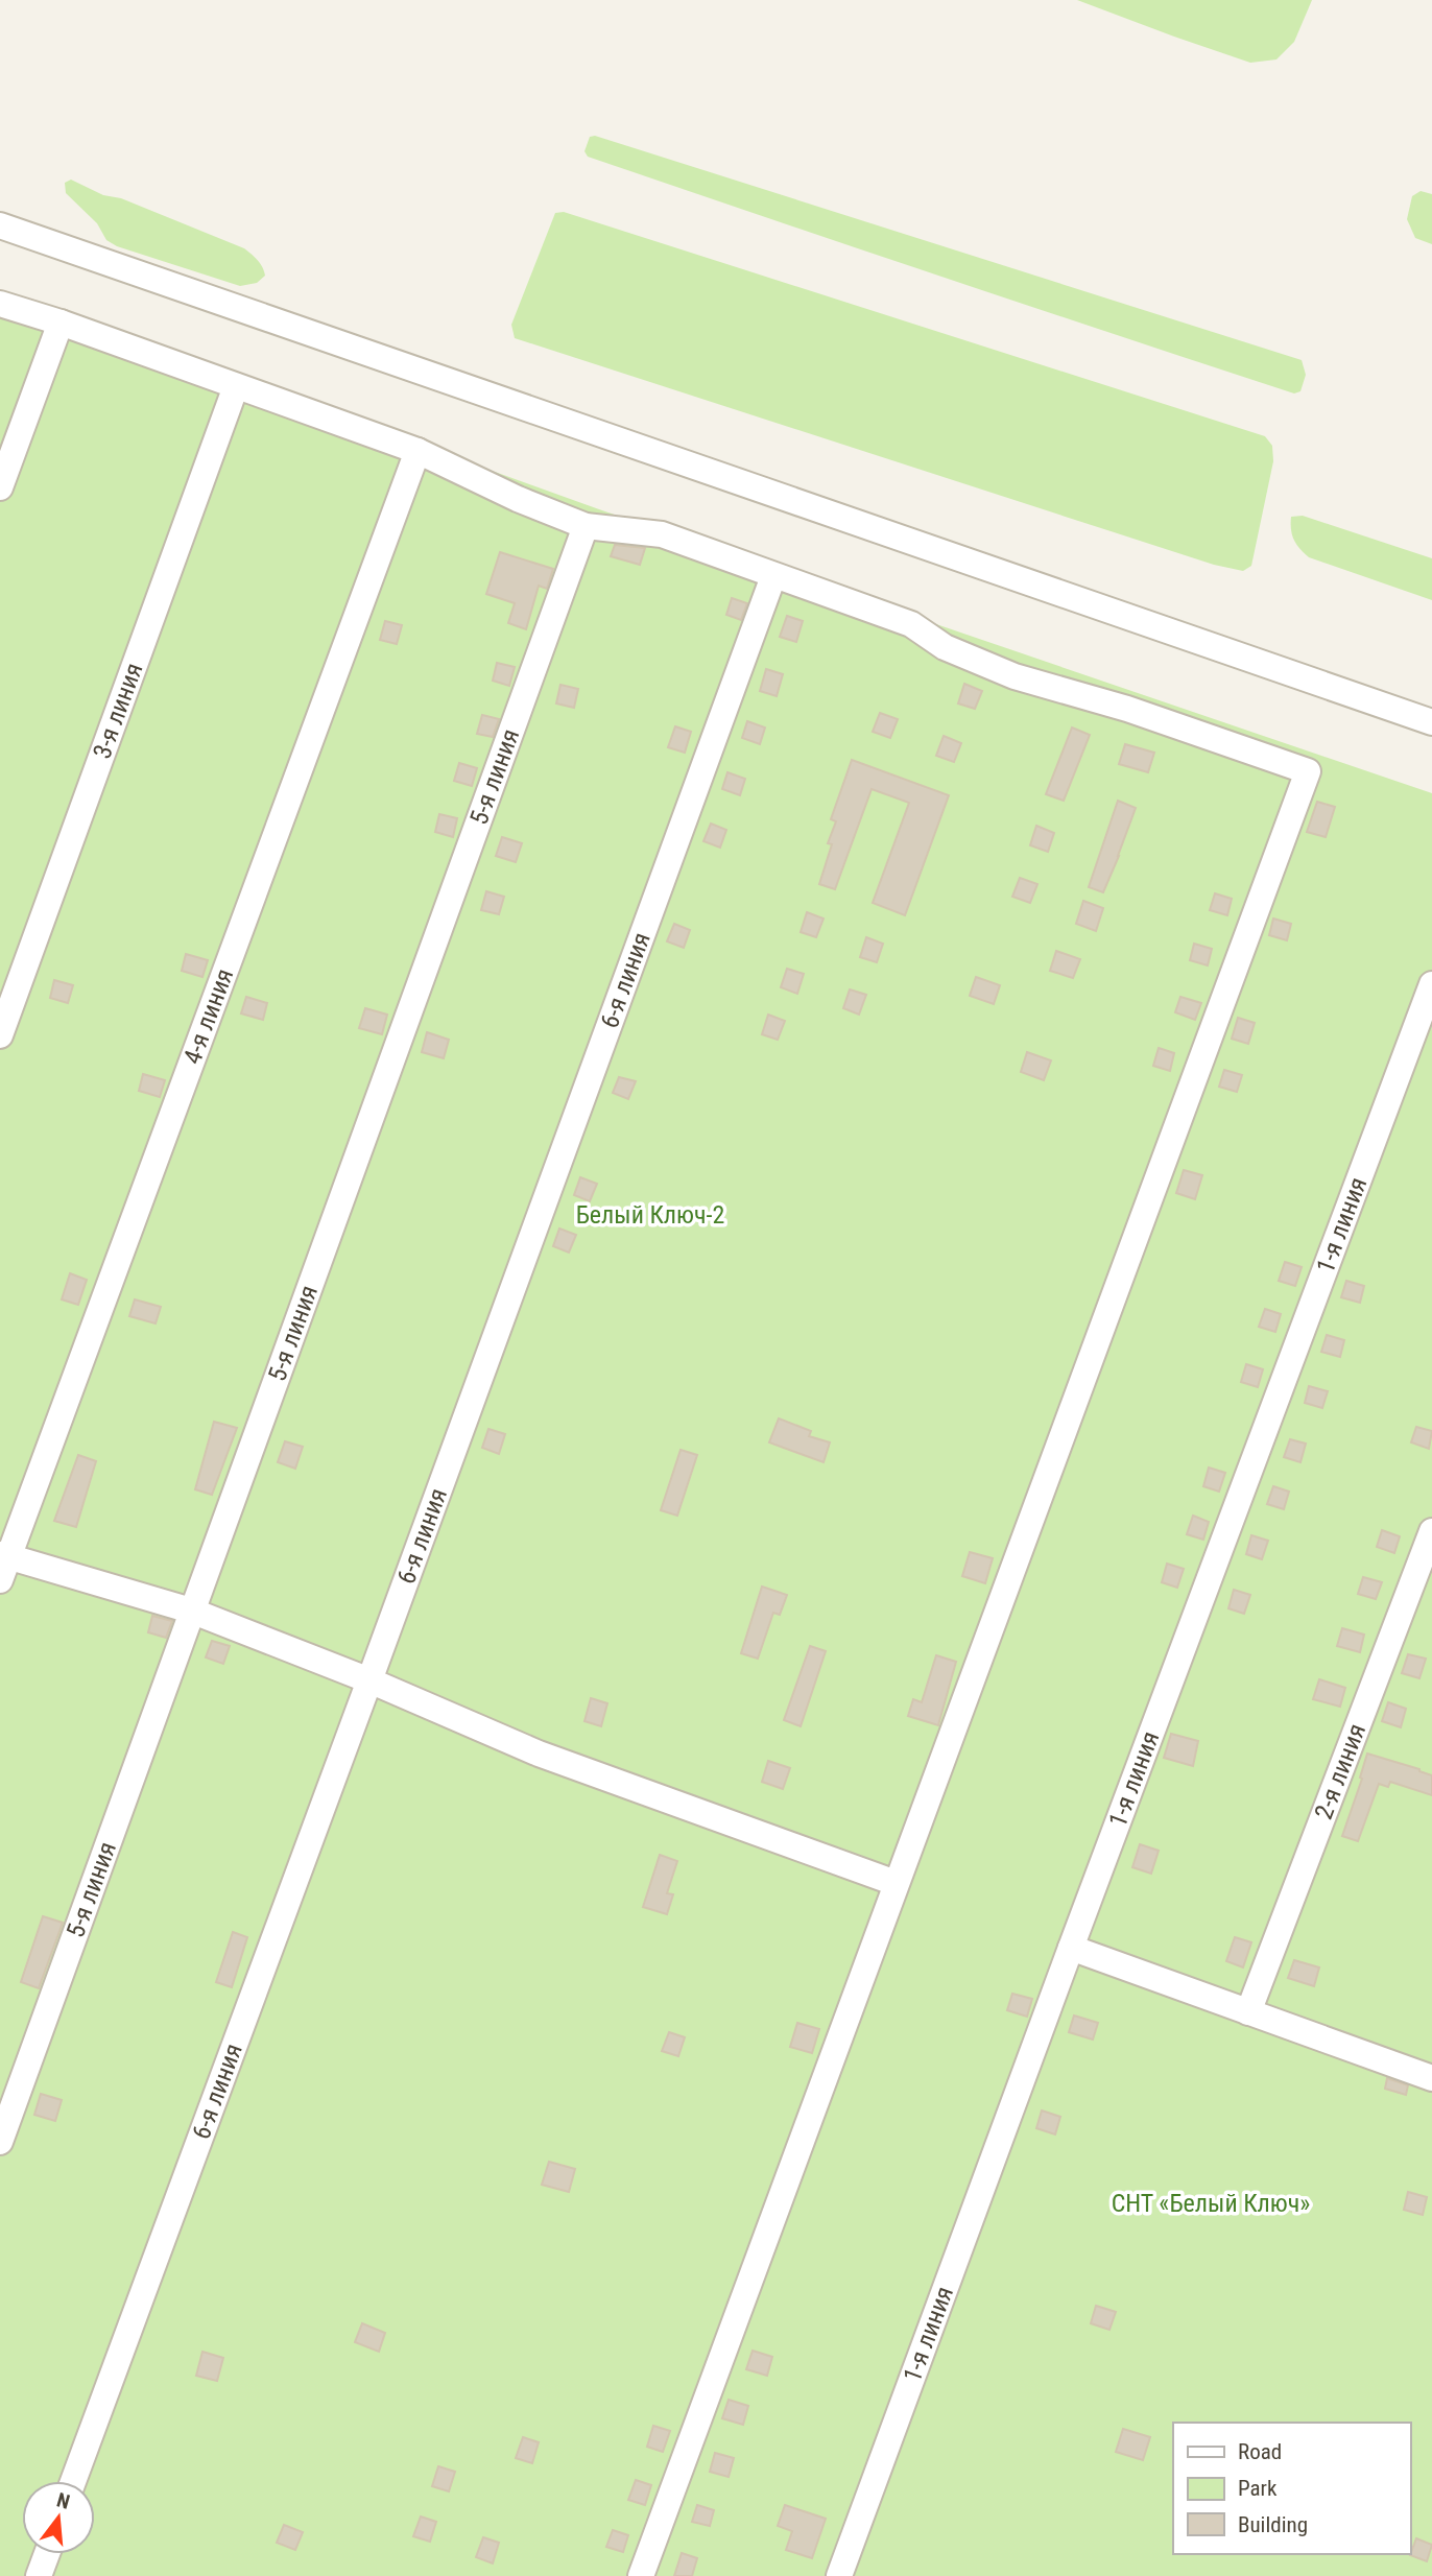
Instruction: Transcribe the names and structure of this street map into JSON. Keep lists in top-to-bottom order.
{
  "streets": {
    "street": [
      "3-я линия",
      "5-я линия",
      "6-я линия",
      "4-я линия",
      "1-я линия",
      "2-я линия"
    ]
  },
  "parks": ["Белый Ключ-2", "СНТ «Белый Ключ»"],
  "legend": ["Road", "Park", "Building"],
  "north": "top"
}
